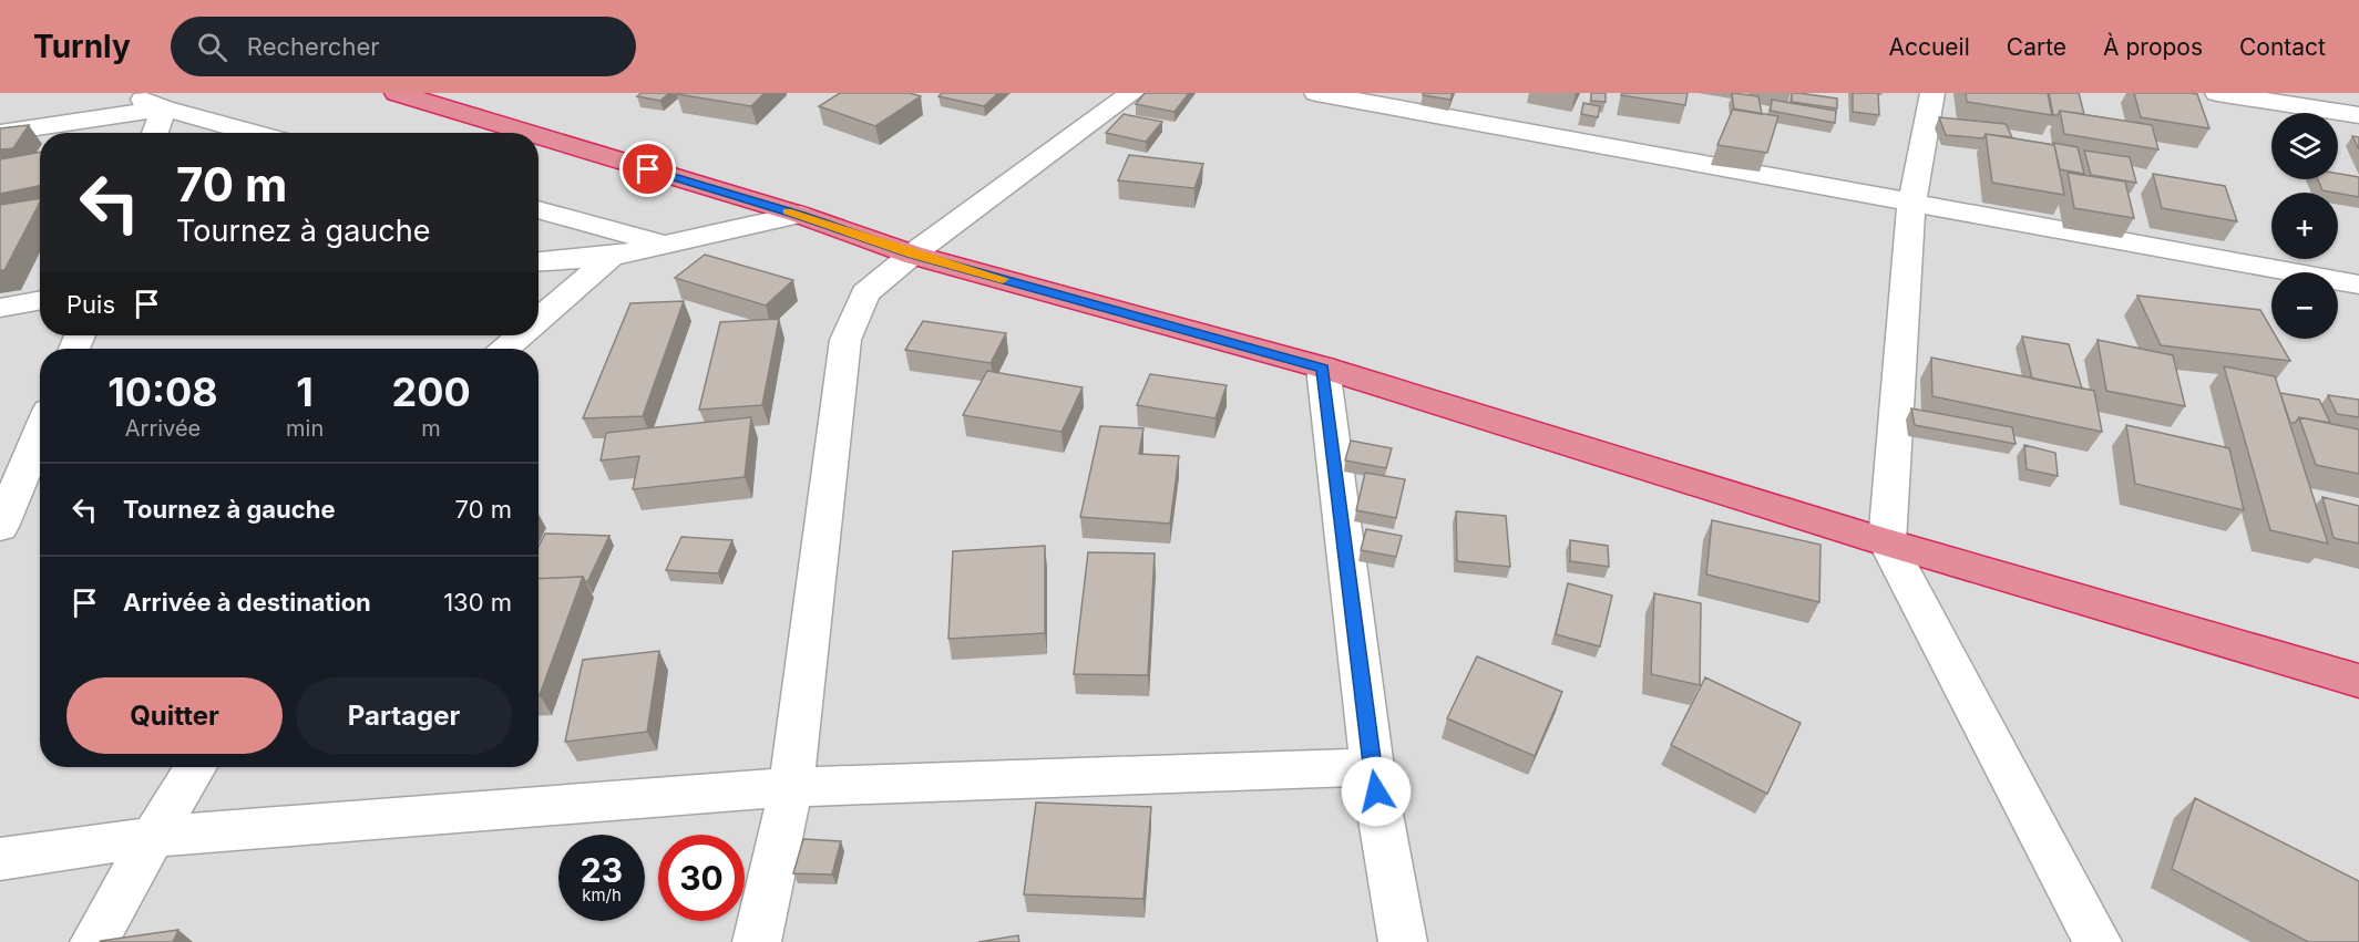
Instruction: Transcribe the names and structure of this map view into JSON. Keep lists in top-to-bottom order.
{
  "page": {
    "header": "Turnly",
    "search": "Rechercher",
    "nav": [
      "Accueil",
      "Carte",
      "À propos",
      "Contact"
    ],
    "map_buttons": ["+", "−"],
    "turn": ["70 m", "Tournez à gauche"],
    "then": "Puis",
    "eta": [
      "10:08",
      "Arrivée",
      "1",
      "min",
      "200",
      "m"
    ],
    "list": [
      {
        "name": "Tournez à gauche",
        "value": "70 m"
      },
      {
        "name": "Arrivée à destination",
        "value": "130 m"
      }
    ],
    "buttons": ["Quitter", "Partager"],
    "speed": "23 km/h",
    "limit": "30"
  }
}
